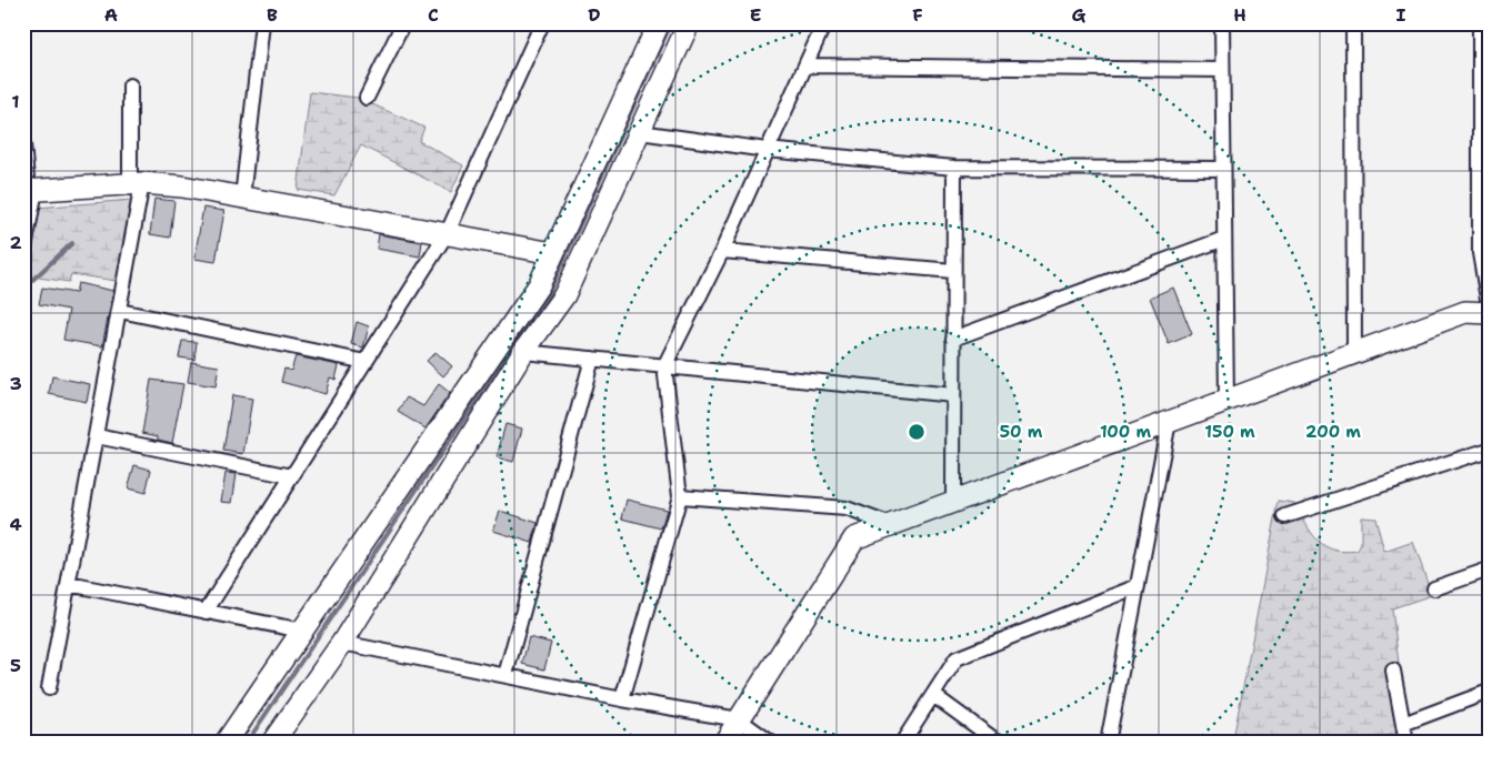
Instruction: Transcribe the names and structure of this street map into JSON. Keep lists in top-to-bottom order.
{
  "grid": {
    "columns": [
      "A",
      "B",
      "C",
      "D",
      "E",
      "F",
      "G",
      "H",
      "I"
    ],
    "rows": [
      "1",
      "2",
      "3",
      "4",
      "5"
    ]
  },
  "rings": [
    "50 m",
    "100 m",
    "150 m",
    "200 m"
  ]
}
